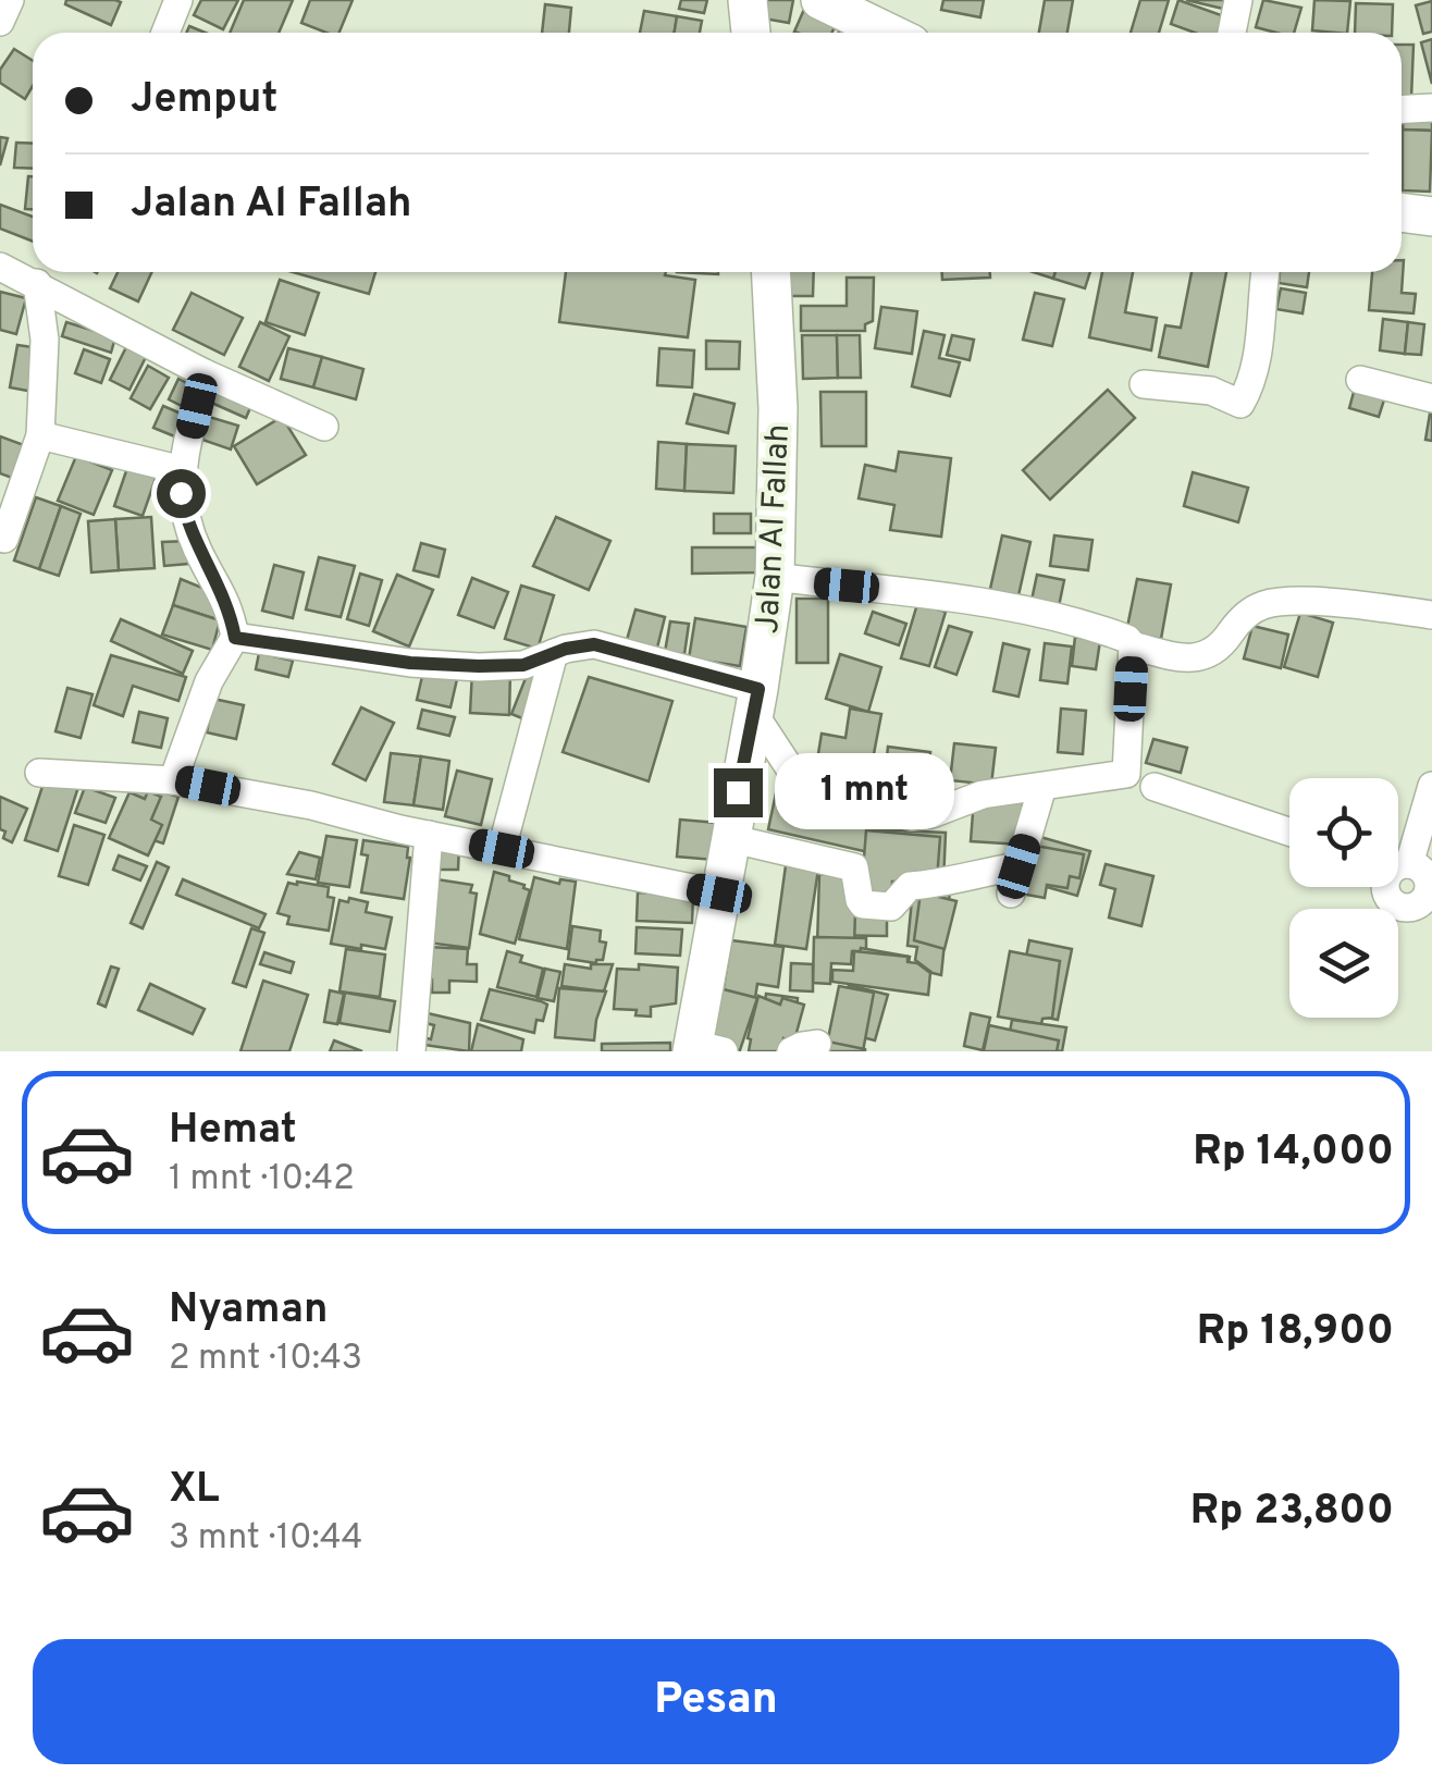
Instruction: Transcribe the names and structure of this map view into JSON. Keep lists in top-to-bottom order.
{
  "streets": {
    "street": ["Jalan Al Fallah"]
  },
  "page": {
    "banner": ["Jemput", "Jalan Al Fallah"],
    "bubble": "1 mnt",
    "list": [
      {
        "name": "Hemat",
        "note": "1 mnt · 10:42",
        "value": "Rp 14,000"
      },
      {
        "name": "Nyaman",
        "note": "2 mnt · 10:43",
        "value": "Rp 18,900"
      },
      {
        "name": "XL",
        "note": "3 mnt · 10:44",
        "value": "Rp 23,800"
      }
    ],
    "buttons": "Pesan"
  }
}
